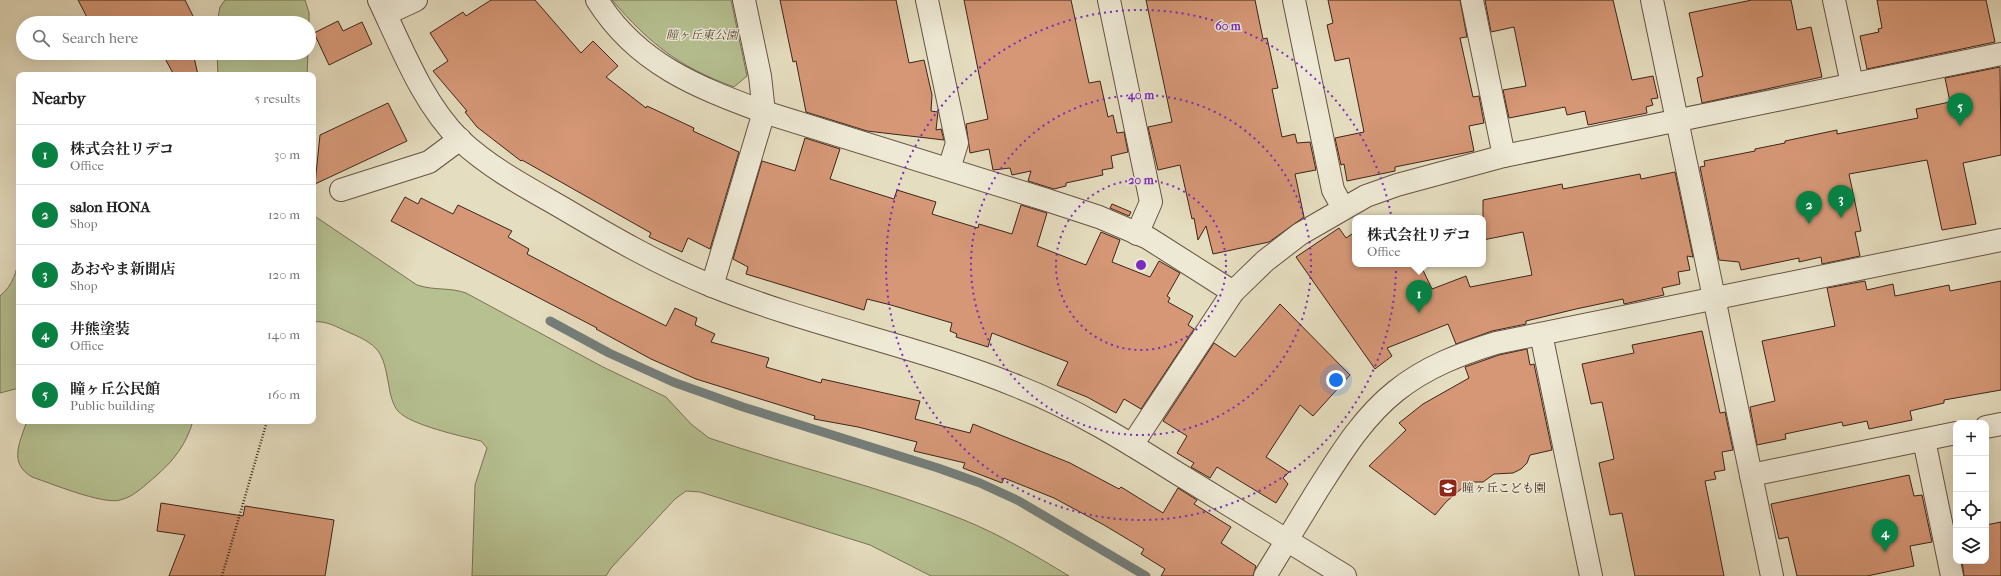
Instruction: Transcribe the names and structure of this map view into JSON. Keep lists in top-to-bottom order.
{
  "parks": ["瞳ヶ丘東公園"],
  "places": {
    "school or university": ["瞳ヶ丘こども園"]
  },
  "page": {
    "search": "Search here",
    "heading": ["Nearby", "5 results"],
    "pins": [
      "5",
      "3",
      "2",
      "1",
      "4"
    ],
    "list": [
      {
        "mark": "1",
        "name": "株式会社リデコ",
        "note": "Office",
        "value": "30 m"
      },
      {
        "mark": "2",
        "name": "salon HONA",
        "note": "Shop",
        "value": "120 m"
      },
      {
        "mark": "3",
        "name": "あおやま新聞店",
        "note": "Shop",
        "value": "120 m"
      },
      {
        "mark": "4",
        "name": "井熊塗装",
        "note": "Office",
        "value": "140 m"
      },
      {
        "mark": "5",
        "name": "瞳ヶ丘公民館",
        "note": "Public building",
        "value": "160 m"
      }
    ],
    "popup": ["株式会社リデコ", "Office"],
    "map_buttons": ["+", "−"]
  },
  "rings": ["60 m", "40 m", "20 m"]
}
